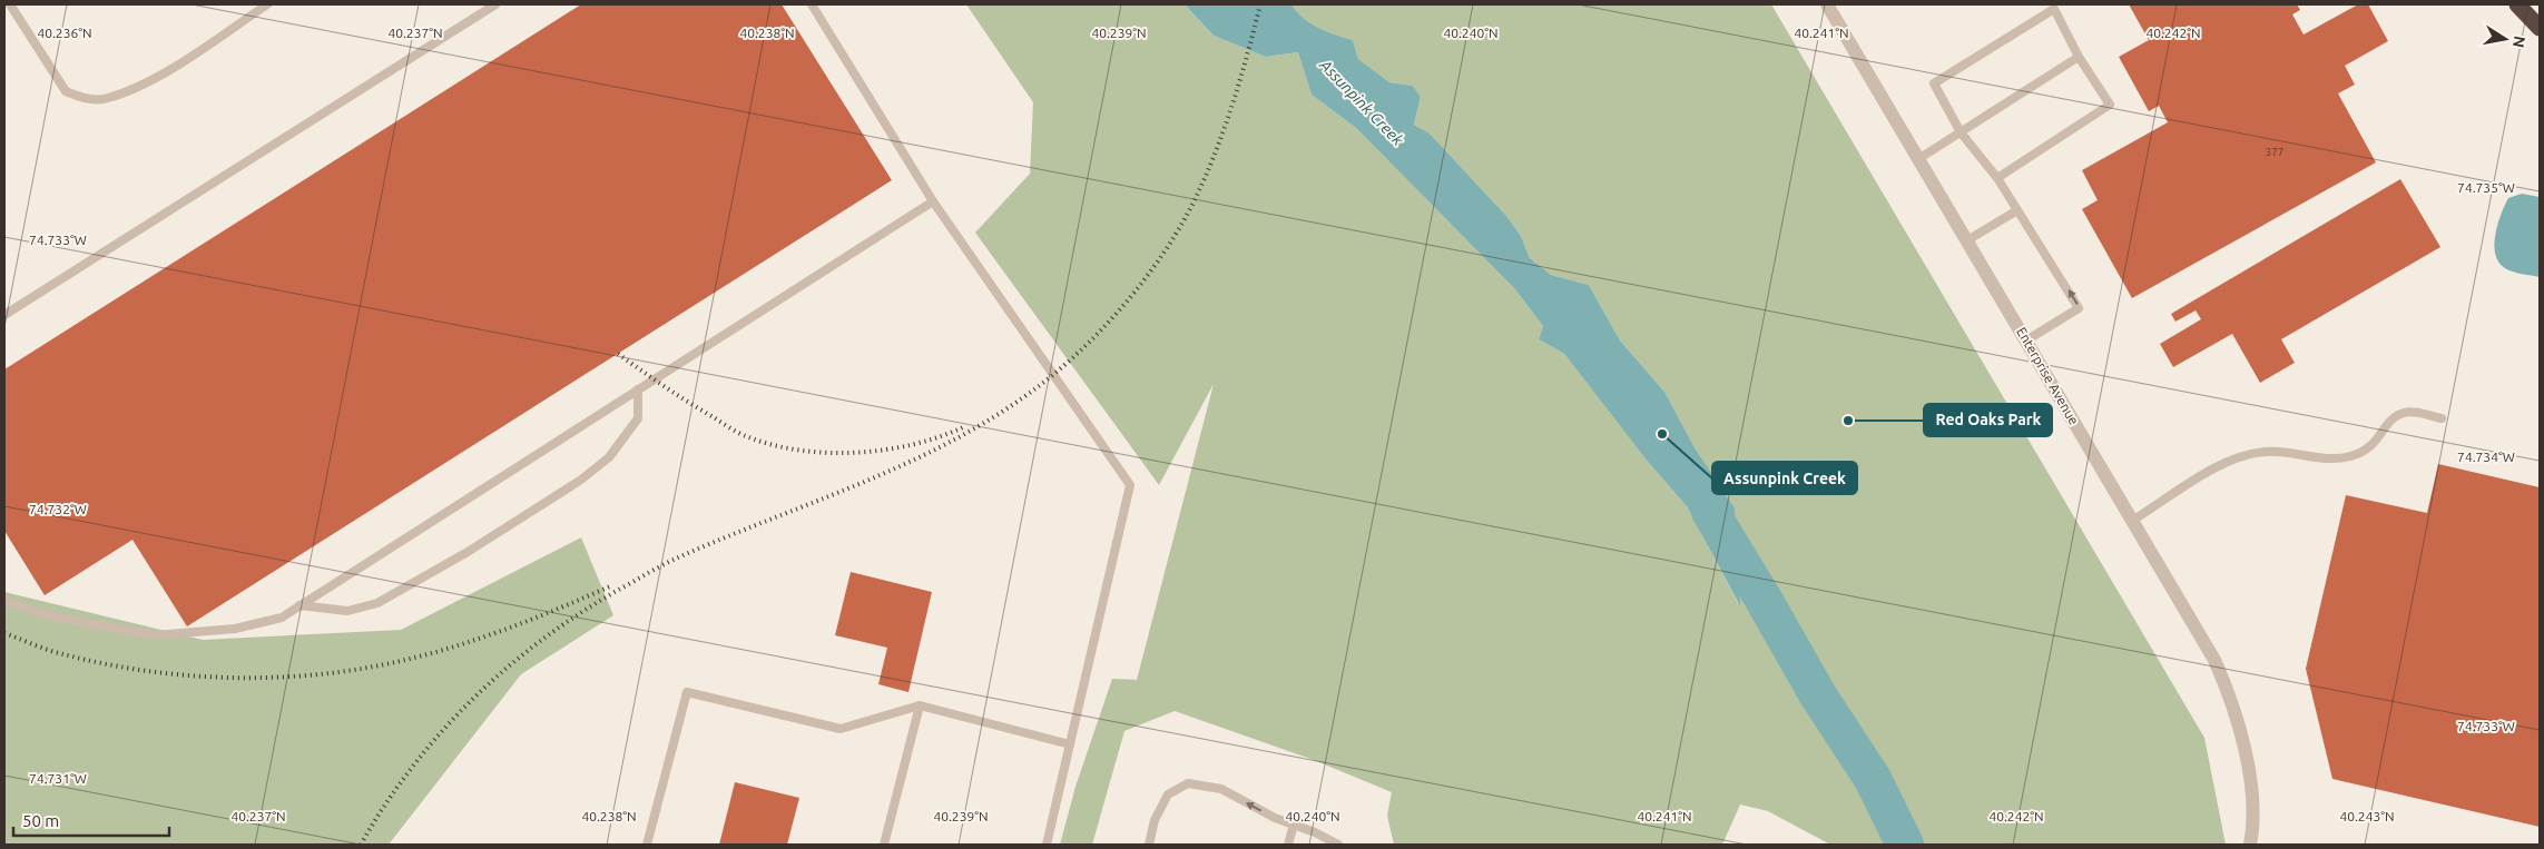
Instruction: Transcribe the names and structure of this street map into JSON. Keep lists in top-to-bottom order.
{
  "streets": {
    "street": ["Enterprise Avenue"]
  },
  "water": ["Assunpink Creek"],
  "places": ["Red Oaks Park", "Assunpink Creek"],
  "house_numbers": ["377"],
  "scale_bar": "50 m",
  "north": "right",
  "coordinates": [
    "40.236°N",
    "40.237°N",
    "40.239°N",
    "40.241°N",
    "40.242°N",
    "40.238°N",
    "40.240°N",
    "74.735°W",
    "74.733°W",
    "74.734°W",
    "74.732°W",
    "74.731°W",
    "40.243°N"
  ]
}
